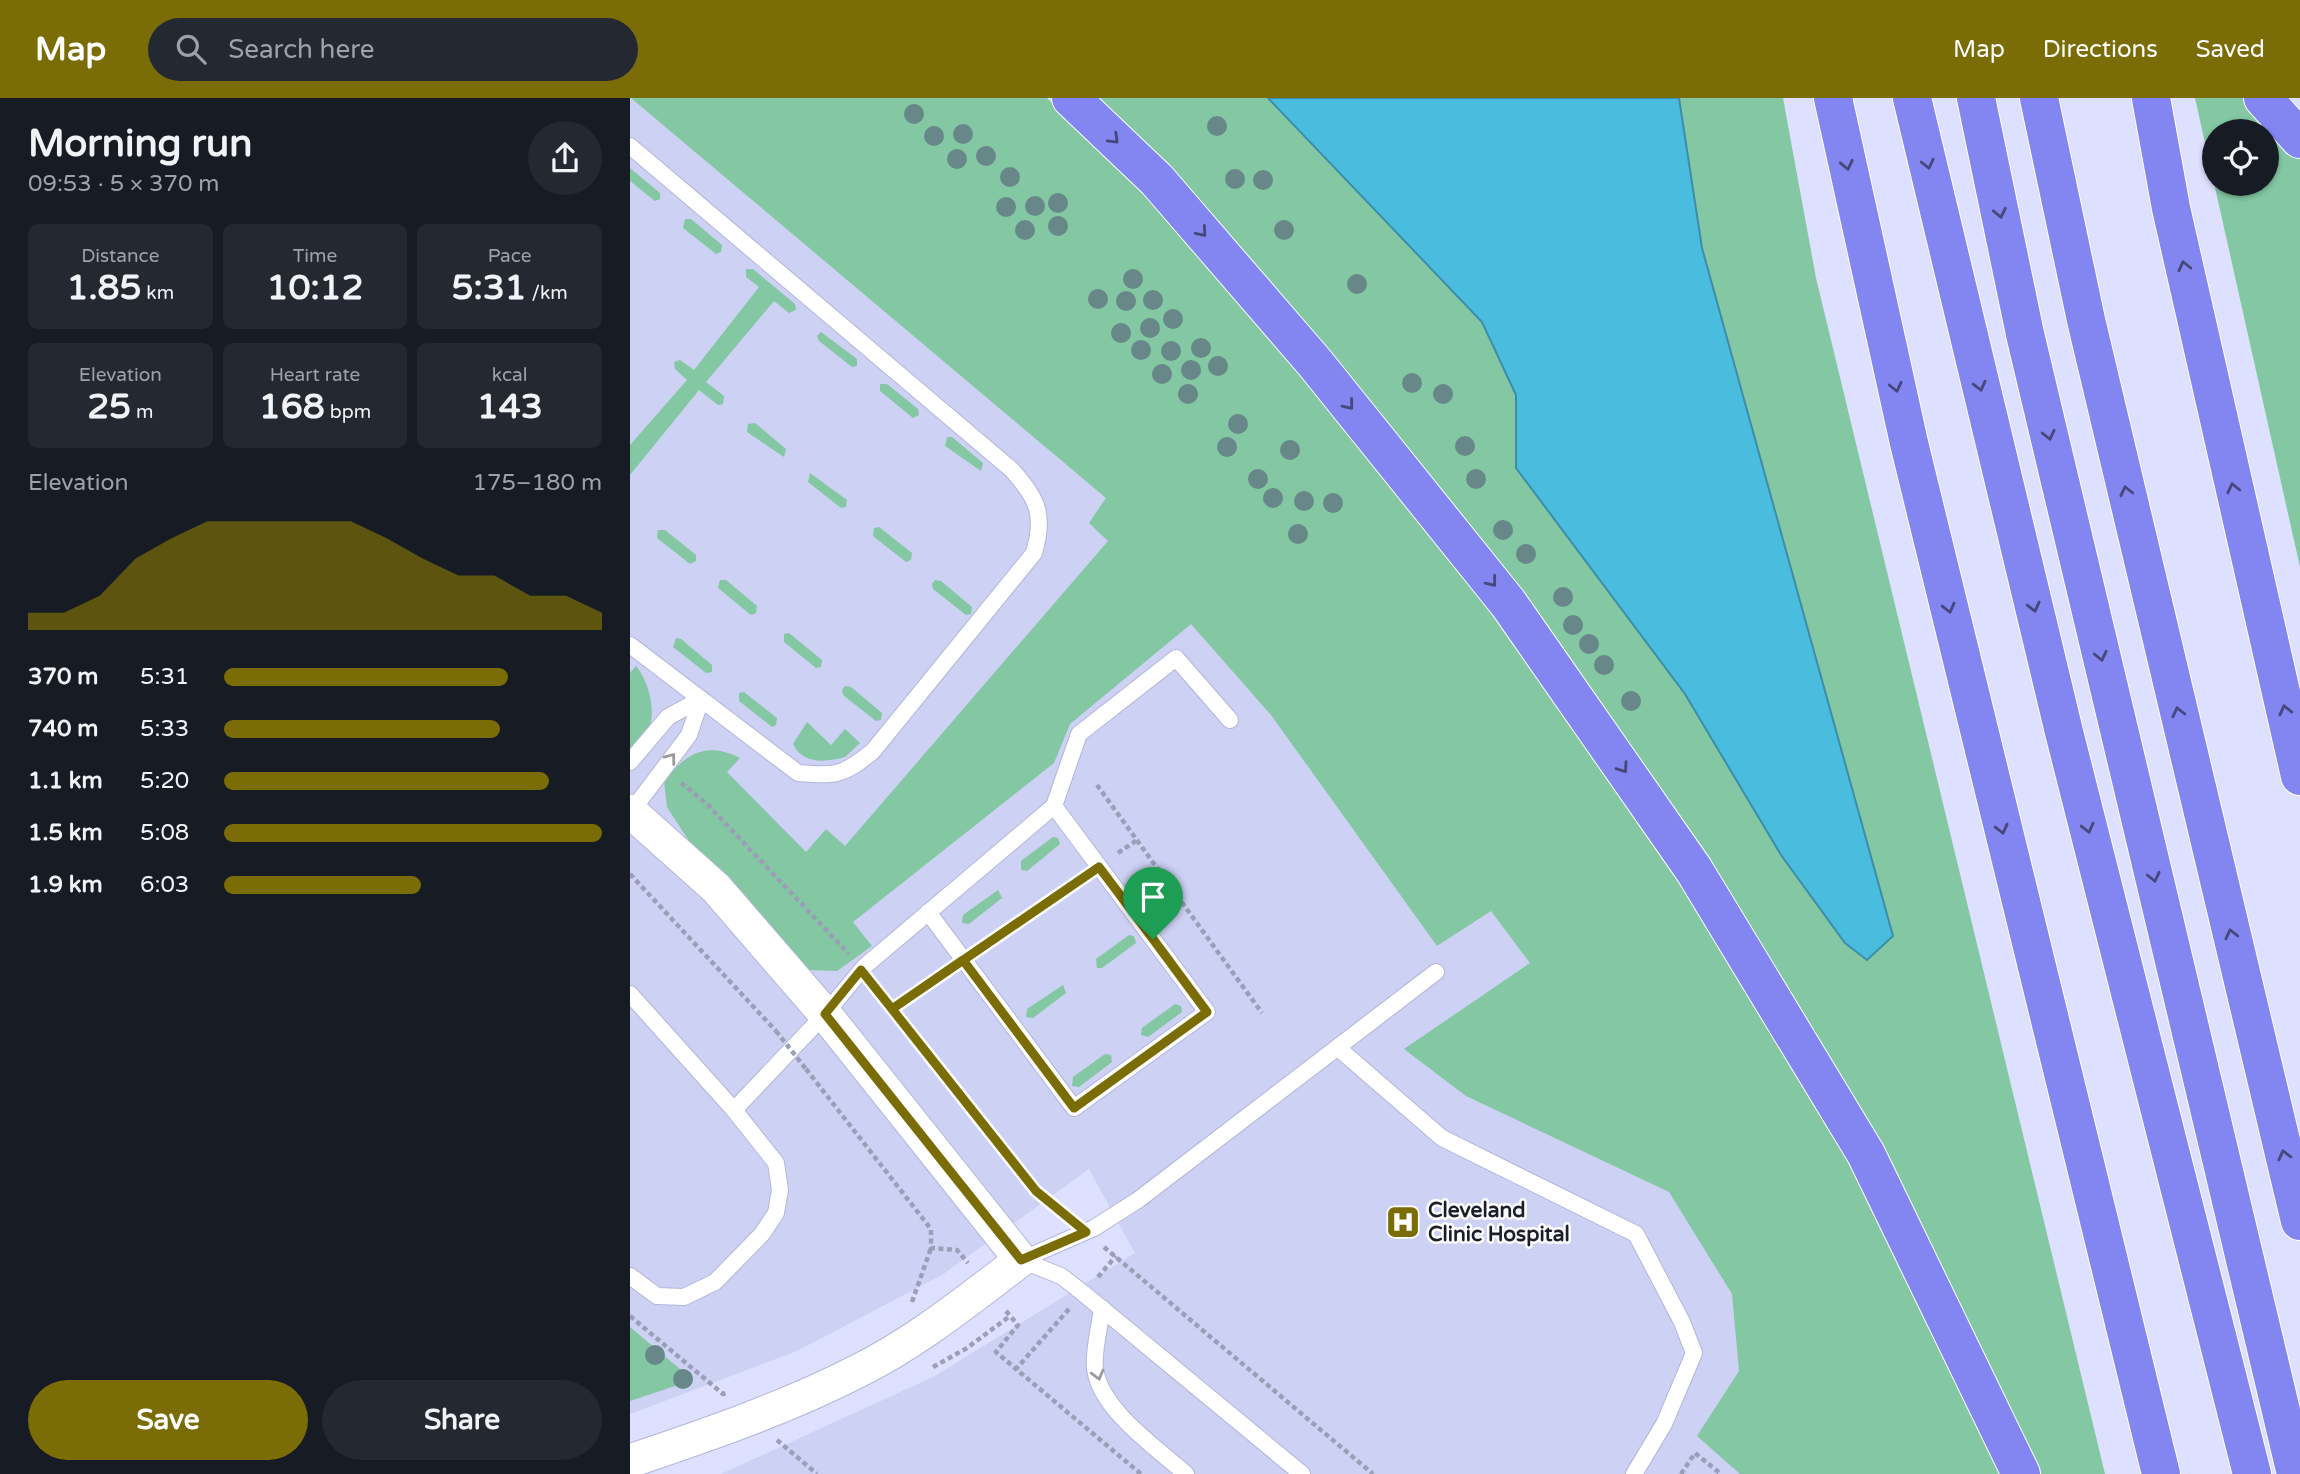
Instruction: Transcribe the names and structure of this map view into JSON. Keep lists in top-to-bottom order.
{
  "places": {
    "hospital": ["Cleveland Clinic Hospital"]
  },
  "page": {
    "header": "Map",
    "search": "Search here",
    "nav": ["Map", "Directions", "Saved"],
    "heading": ["Morning run", "09:53 · 5 × 370 m"],
    "stats": [
      ["Distance", "1.85 km"],
      ["Time", "10:12"],
      ["Pace", "5:31 /km"],
      ["Elevation", "25 m"],
      ["Heart rate", "168 bpm"],
      ["kcal", "143"]
    ],
    "chart": ["Elevation", "175–180 m"],
    "list": [
      {
        "name": "370 m",
        "note": "5:31"
      },
      {
        "name": "740 m",
        "note": "5:33"
      },
      {
        "name": "1.1 km",
        "note": "5:20"
      },
      {
        "name": "1.5 km",
        "note": "5:08"
      },
      {
        "name": "1.9 km",
        "note": "6:03"
      }
    ],
    "buttons": ["Save", "Share"]
  }
}
